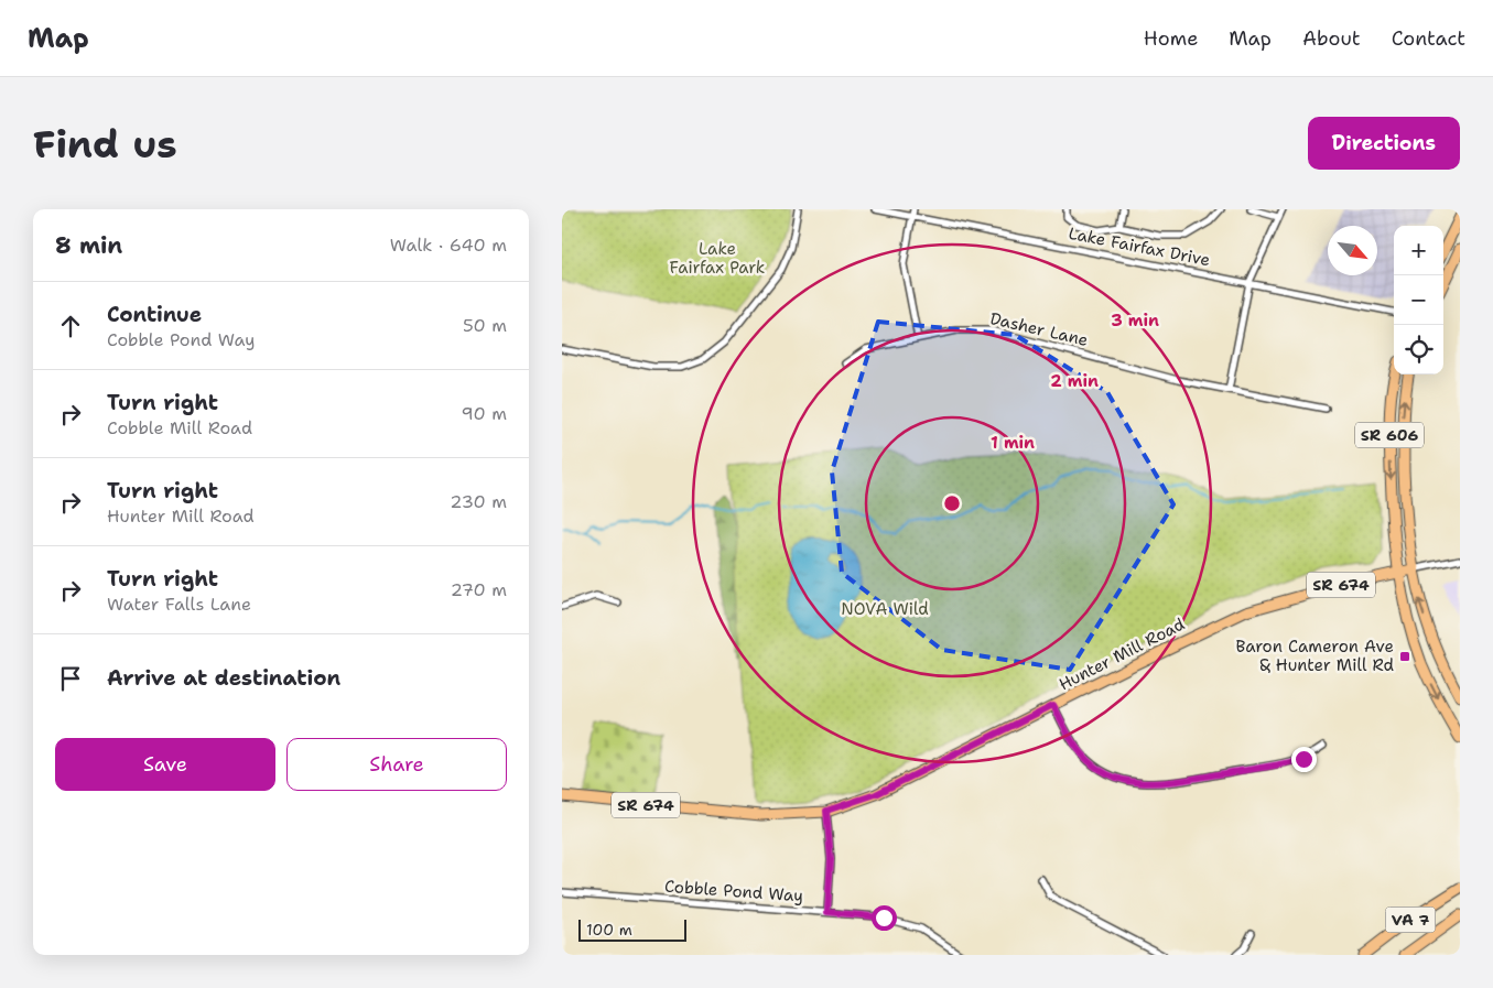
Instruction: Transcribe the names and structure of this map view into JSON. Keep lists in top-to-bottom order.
{
  "streets": {
    "main road": [
      "SR 606",
      "SR 674",
      "Hunter Mill Road",
      "VA 7"
    ],
    "street": ["Lake Fairfax Drive", "Dasher Lane", "Cobble Pond Way"]
  },
  "crossings": [
    ["SR 606", "Hunter Mill Road"]
  ],
  "parks": ["Lake Fairfax Park", "NOVA Wild"],
  "places": {
    "transit": ["Baron Cameron Ave & Hunter Mill Rd"]
  },
  "scale_bar": "100 m",
  "north": "bottom right",
  "page": {
    "header": "Map",
    "nav": [
      "Home",
      "Map",
      "About",
      "Contact"
    ],
    "buttons": [
      "Directions",
      ["Save", "Share"]
    ],
    "title": "Find us",
    "heading": ["8 min", "Walk · 640 m"],
    "map_buttons": ["+", "−"],
    "list": [
      ["Continue", "Cobble Pond Way", "50 m"],
      ["Turn right", "Cobble Mill Road", "90 m"],
      ["Turn right", "Hunter Mill Road", "230 m"],
      ["Turn right", "Water Falls Lane", "270 m"],
      "Arrive at destination"
    ],
    "scale": "100 m"
  },
  "rings": ["3 min", "2 min", "1 min"]
}
